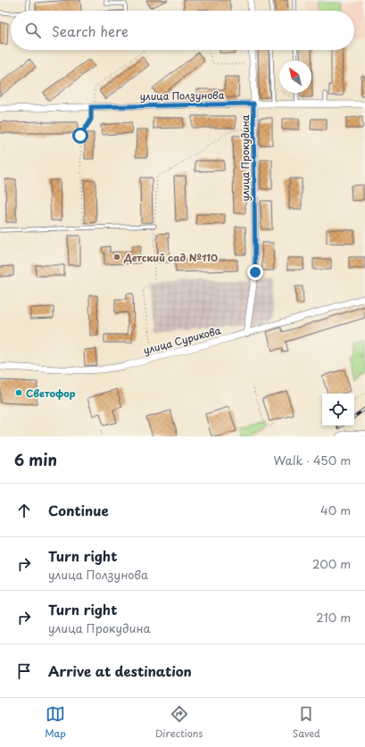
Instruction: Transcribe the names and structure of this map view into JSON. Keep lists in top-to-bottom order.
{
  "streets": {
    "street": ["улица Ползунова", "улица Прокудина", "улица Сурикова"]
  },
  "crossings": [
    ["улица Ползунова", "улица Прокудина"],
    ["улица Прокудина", "улица Сурикова"]
  ],
  "places": ["Детский сад №110", "Светофор"],
  "north": "top left",
  "page": {
    "search": "Search here",
    "heading": ["6 min", "Walk · 450 m"],
    "list": [
      ["Continue", "40 m"],
      ["Turn right", "улица Ползунова", "200 m"],
      ["Turn right", "улица Прокудина", "210 m"],
      "Arrive at destination"
    ],
    "nav": ["Map", "Directions", "Saved"]
  }
}
